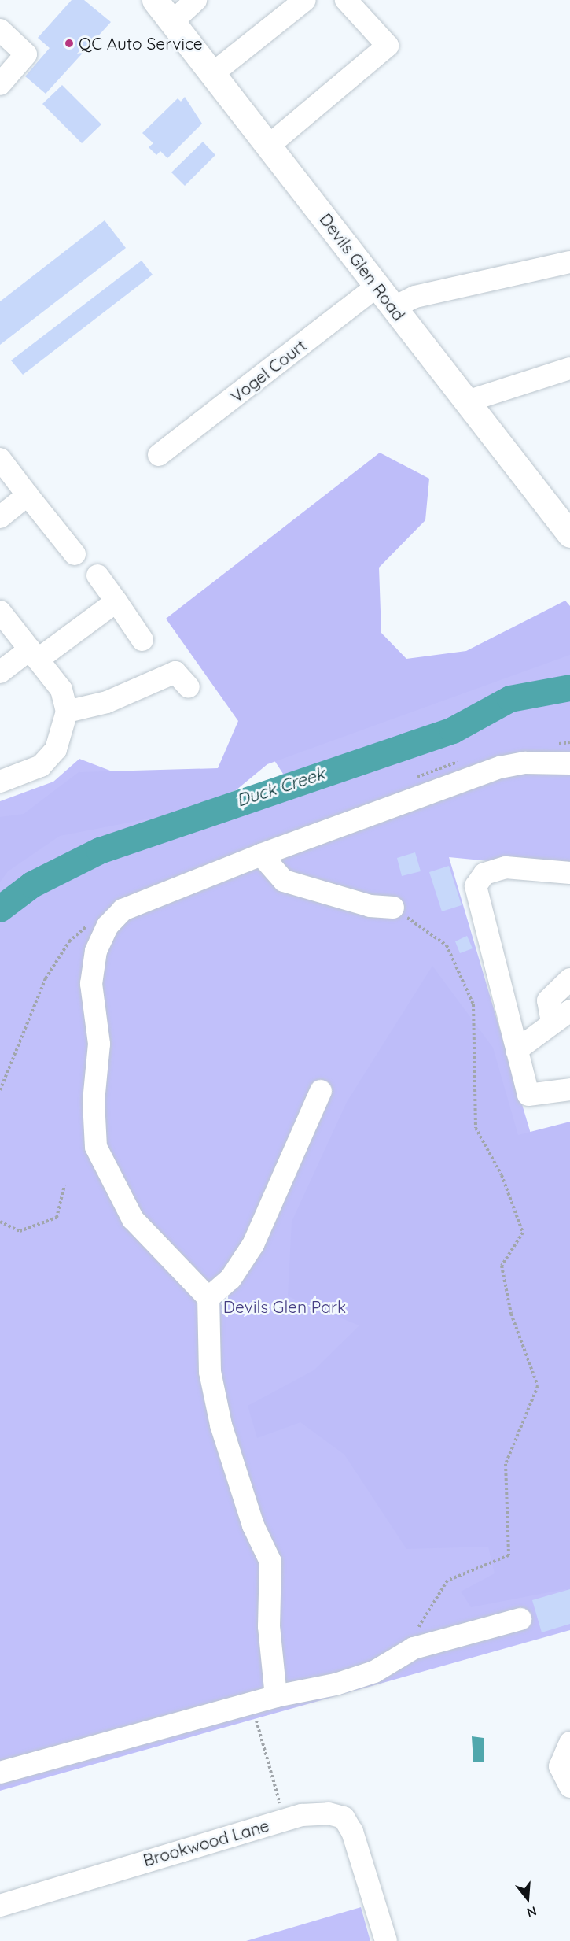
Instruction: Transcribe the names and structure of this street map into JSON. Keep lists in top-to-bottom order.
{
  "streets": {
    "main road": ["Devils Glen Road"],
    "street": ["Vogel Court", "Brookwood Lane"]
  },
  "crossings": [
    ["Devils Glen Road", "Vogel Court"]
  ],
  "water": ["Duck Creek"],
  "parks": ["Devils Glen Park"],
  "places": ["QC Auto Service"],
  "north": "bottom"
}
